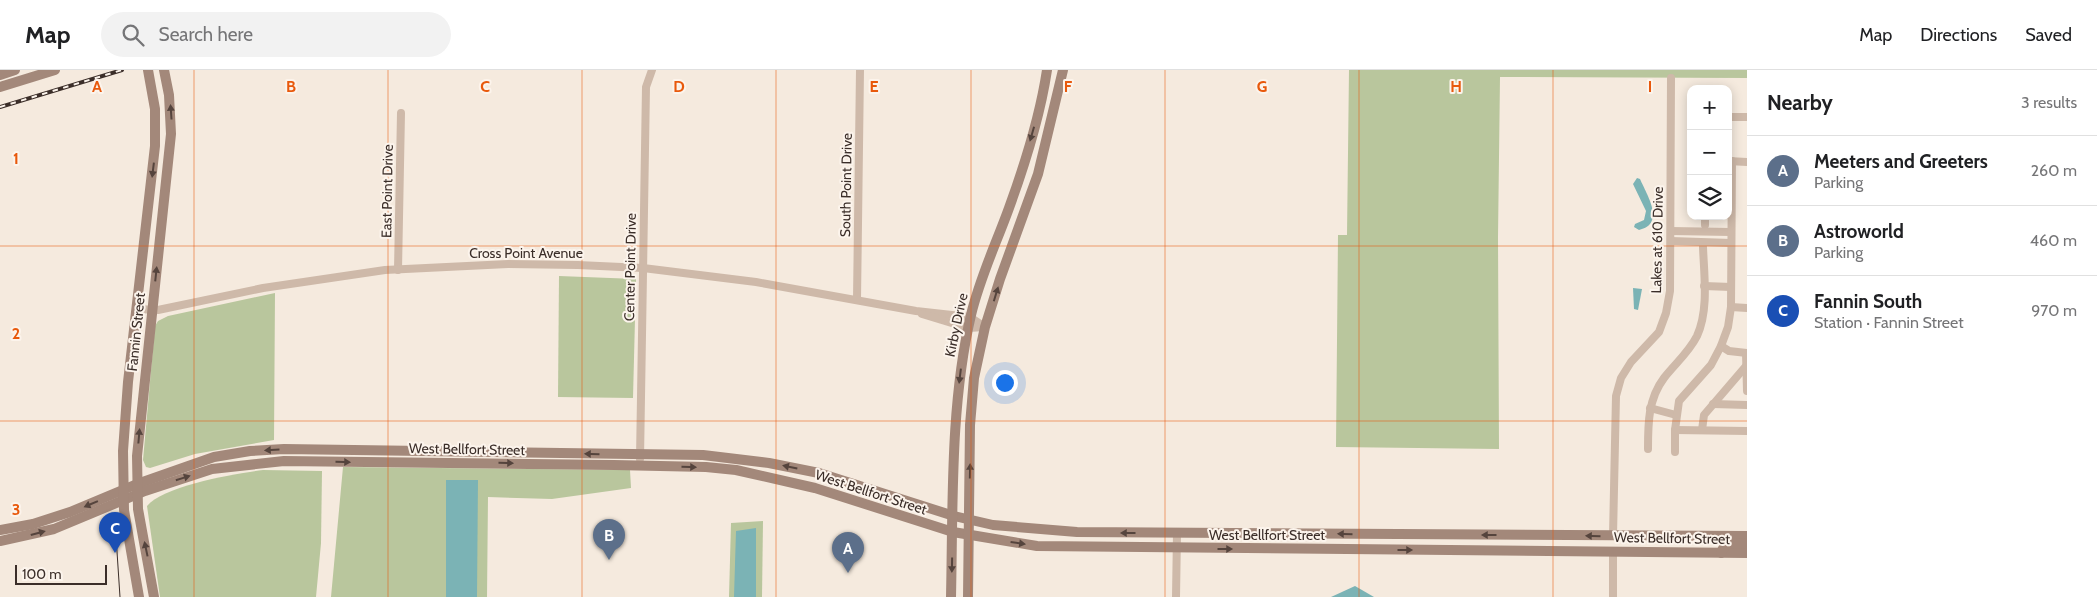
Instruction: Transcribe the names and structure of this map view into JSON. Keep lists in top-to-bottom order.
{
  "streets": {
    "main road": ["Kirby Drive", "Fannin Street", "West Bellfort Street"],
    "street": [
      "South Point Drive",
      "East Point Drive",
      "Lakes at 610 Drive",
      "Cross Point Avenue",
      "Center Point Drive"
    ]
  },
  "crossings": [
    ["South Point Drive", "Cross Point Avenue"],
    ["East Point Drive", "Cross Point Avenue"],
    ["Lakes at 610 Drive", "West Bellfort Street"],
    ["Cross Point Avenue", "Center Point Drive"],
    ["Cross Point Avenue", "Kirby Drive"],
    ["Cross Point Avenue", "Fannin Street"],
    ["Center Point Drive", "West Bellfort Street"],
    ["Kirby Drive", "West Bellfort Street"],
    ["Fannin Street", "West Bellfort Street"]
  ],
  "scale_bar": "100 m",
  "page": {
    "header": "Map",
    "search": "Search here",
    "nav": ["Map", "Directions", "Saved"],
    "heading": ["Nearby", "3 results"],
    "map_buttons": ["+", "−"],
    "list": [
      {
        "mark": "A",
        "name": "Meeters and Greeters",
        "note": "Parking",
        "value": "260 m"
      },
      {
        "mark": "B",
        "name": "Astroworld",
        "note": "Parking",
        "value": "460 m"
      },
      {
        "mark": "C",
        "name": "Fannin South",
        "note": "Station · Fannin Street",
        "value": "970 m"
      }
    ],
    "pins": ["C", "B", "A"],
    "scale": "100 m"
  },
  "grid": {
    "columns": [
      "A",
      "B",
      "C",
      "D",
      "E",
      "F",
      "G",
      "H",
      "I"
    ],
    "rows": ["1", "2", "3"]
  }
}
